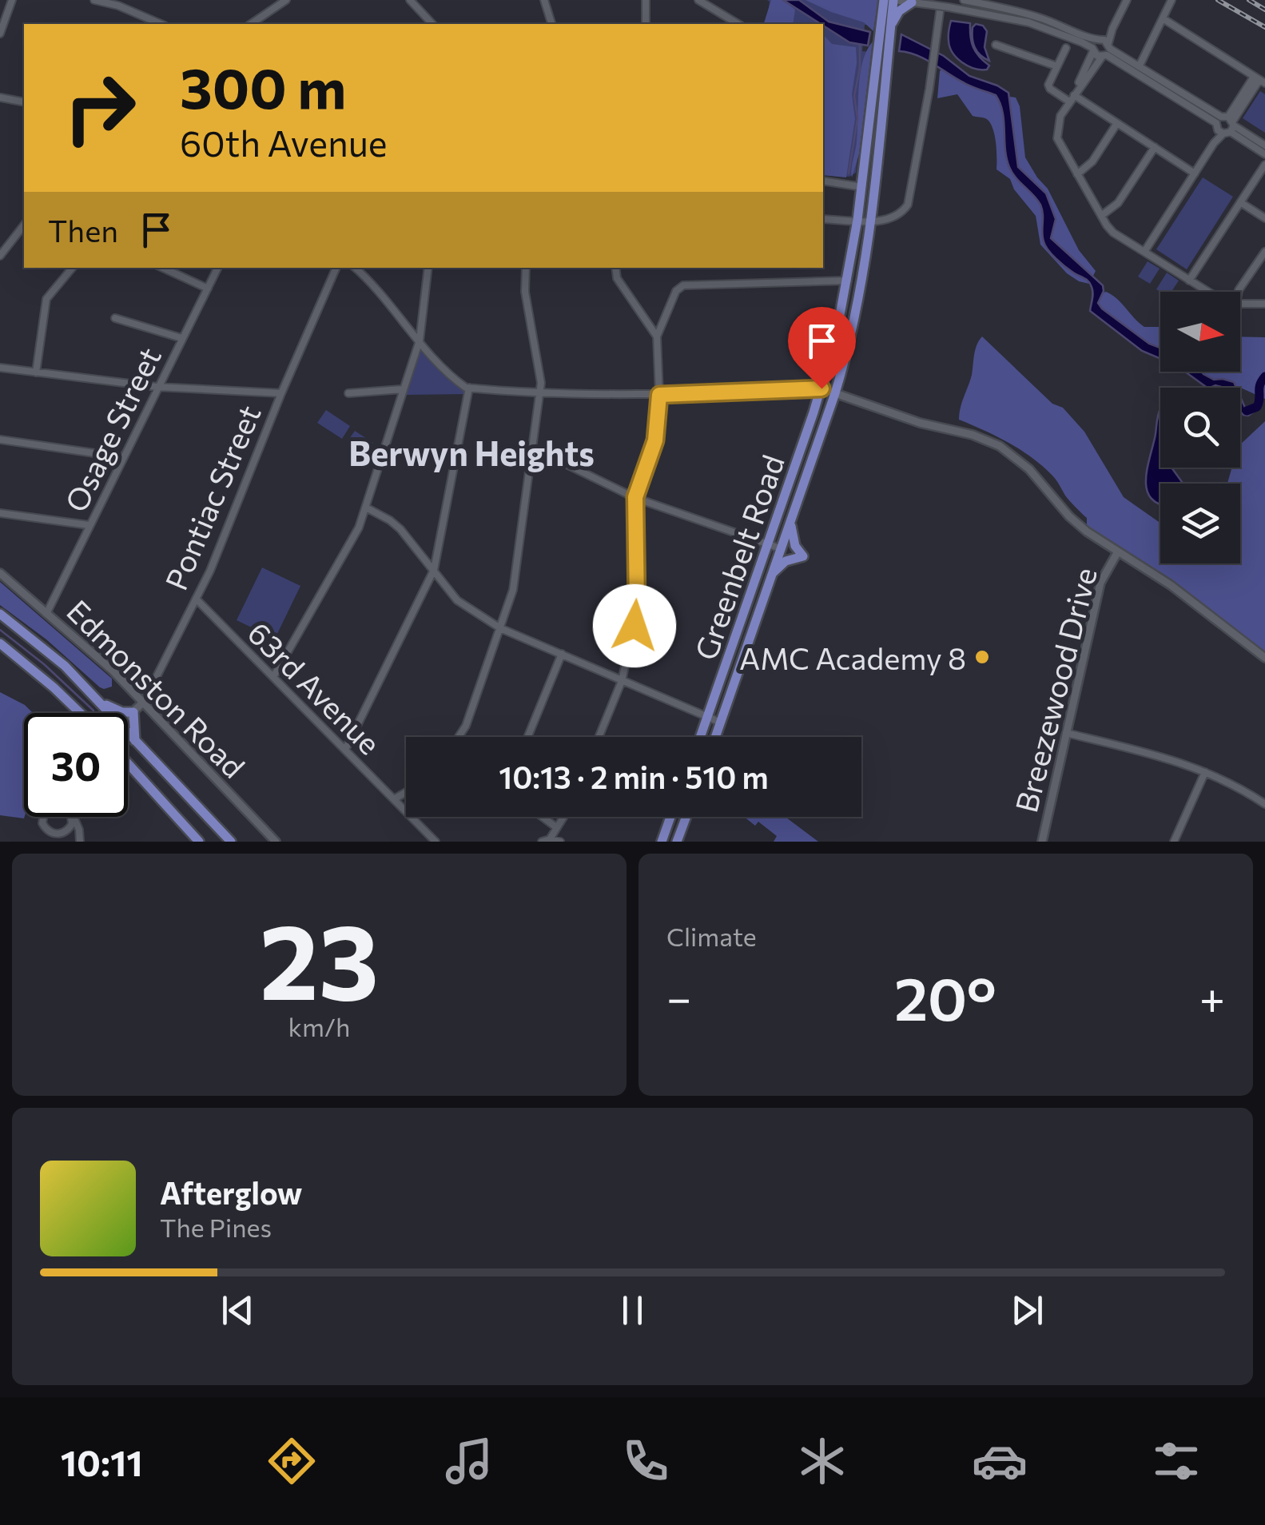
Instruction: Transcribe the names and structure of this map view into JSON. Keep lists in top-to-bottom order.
{
  "streets": {
    "main road": ["Greenbelt Road"],
    "street": [
      "Osage Street",
      "Pontiac Street",
      "63rd Avenue",
      "Edmonston Road",
      "Breezewood Drive"
    ]
  },
  "crossings": [
    ["Osage Street", "Edmonston Road"],
    ["Pontiac Street", "63rd Avenue"],
    ["Pontiac Street", "Edmonston Road"]
  ],
  "districts": ["Berwyn Heights"],
  "places": ["AMC Academy 8"],
  "north": "right",
  "page": {
    "turn": ["300 m", "60th Avenue"],
    "then": "Then",
    "limit": "30",
    "trip": "10:13 · 2 min · 510 m",
    "tile": [
      ["23", "km/h"],
      "Climate"
    ],
    "heat": ["−", "20°", "+"],
    "song": ["Afterglow", "The Pines"],
    "tabs": "10:11"
  }
}
